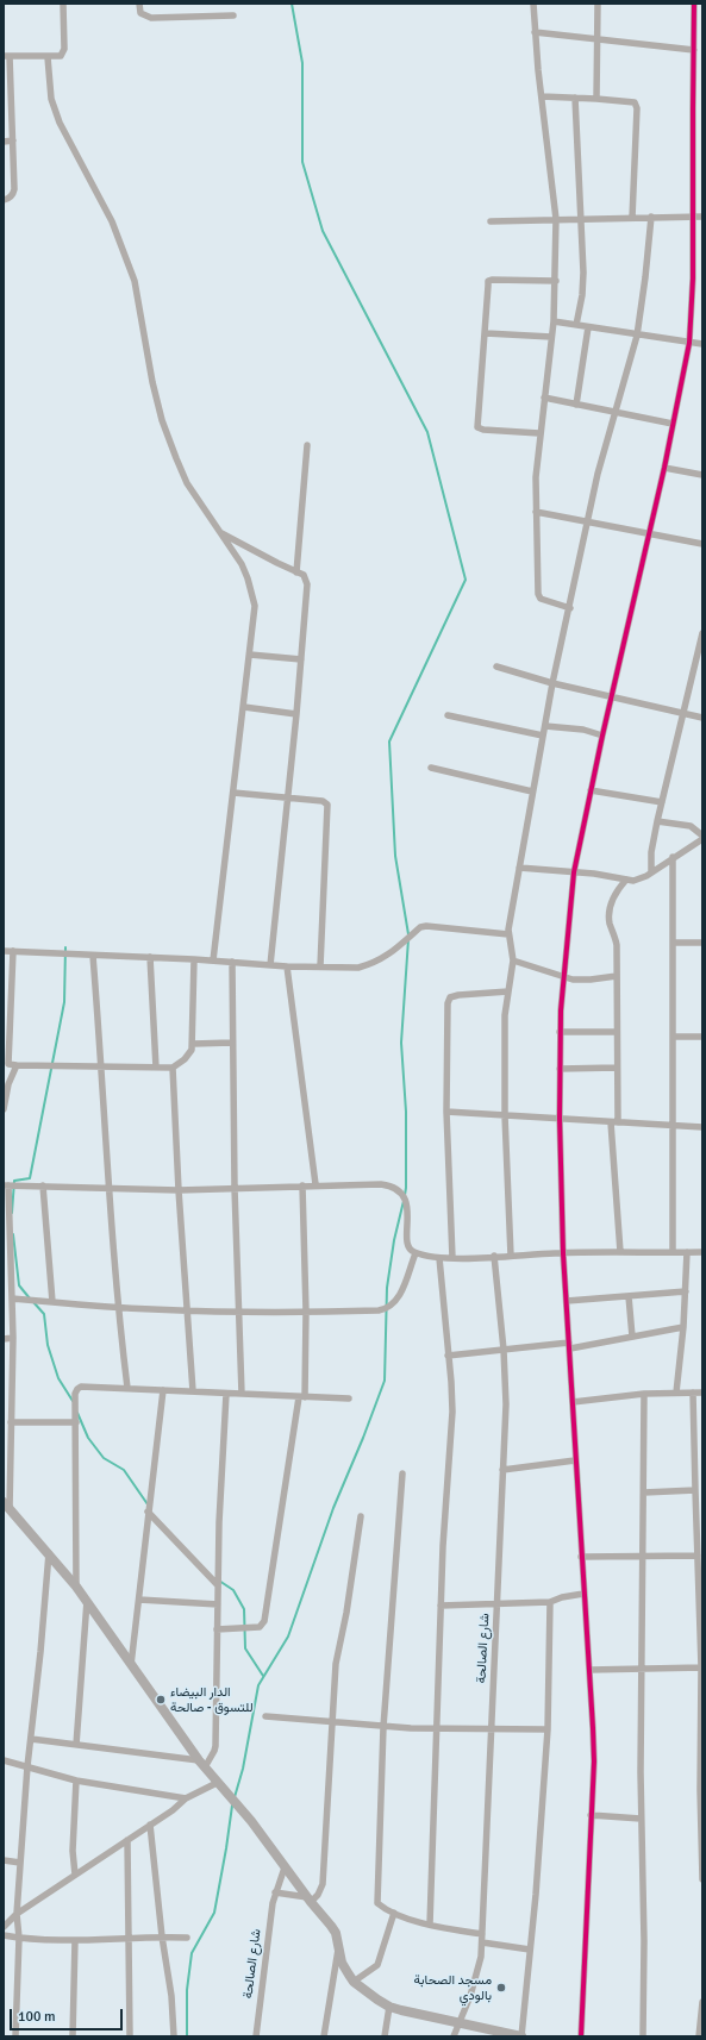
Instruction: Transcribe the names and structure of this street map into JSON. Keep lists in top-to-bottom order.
{
  "streets": {
    "street": ["شارع الصالحة"]
  },
  "places": ["الدار البيضاء للتسوق - صالحة", "مسجد الصحابة بالودي"],
  "scale_bar": "100 m"
}
